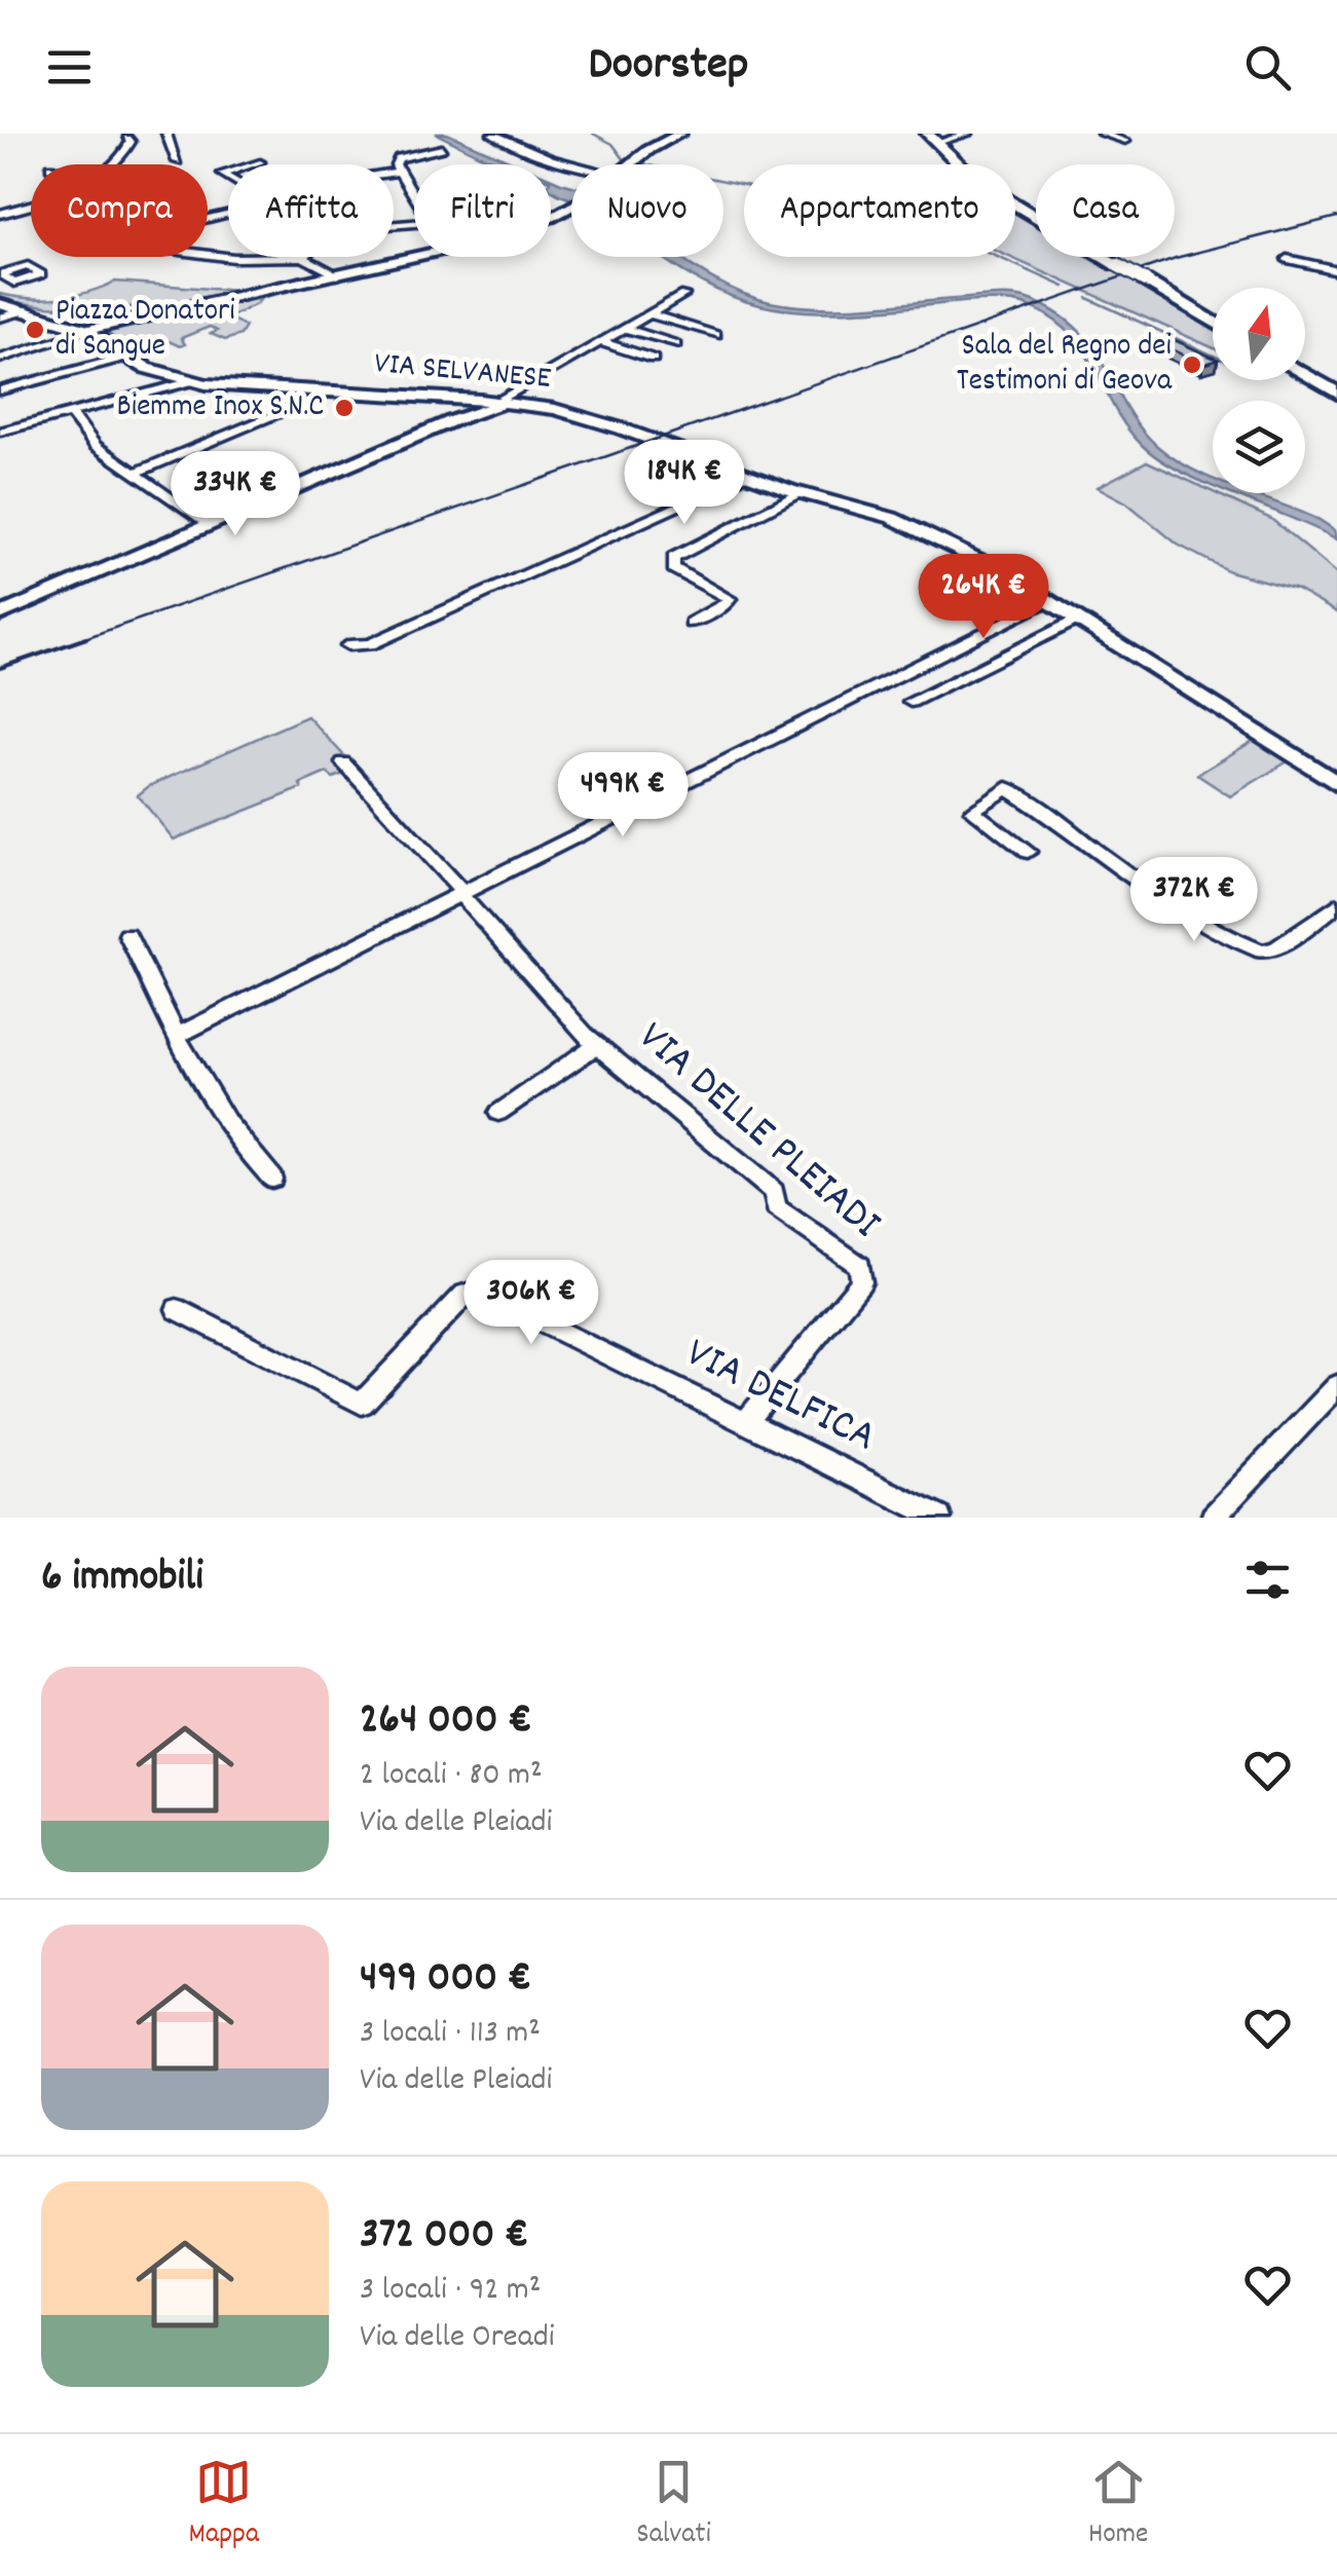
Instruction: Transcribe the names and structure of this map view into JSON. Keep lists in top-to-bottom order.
{
  "streets": {
    "street": ["VIA SELVANESE", "VIA DELLE PLEIADI", "VIA DELFICA"]
  },
  "crossings": [
    ["VIA DELLE PLEIADI", "VIA DELFICA"]
  ],
  "places": ["Piazza Donatori di Sangue", "Sala del Regno dei Testimoni di Geova", "Biemme Inox S.N.C"],
  "north": "top",
  "page": {
    "header": "Doorstep",
    "chip": [
      "Compra",
      "Affitta",
      "Filtri",
      "Nuovo",
      "Appartamento",
      "Casa"
    ],
    "price": [
      "184K €",
      "334K €",
      "264K €",
      "499K €",
      "372K €",
      "306K €"
    ],
    "heading": "6 immobili",
    "list": [
      {
        "name": "264 000 €",
        "note": "2 locali · 80 m² · Via delle Pleiadi"
      },
      {
        "name": "499 000 €",
        "note": "3 locali · 113 m² · Via delle Pleiadi"
      },
      {
        "name": "372 000 €",
        "note": "3 locali · 92 m² · Via delle Oreadi"
      }
    ],
    "tabs": ["Mappa", "Salvati", "Home"]
  }
}
